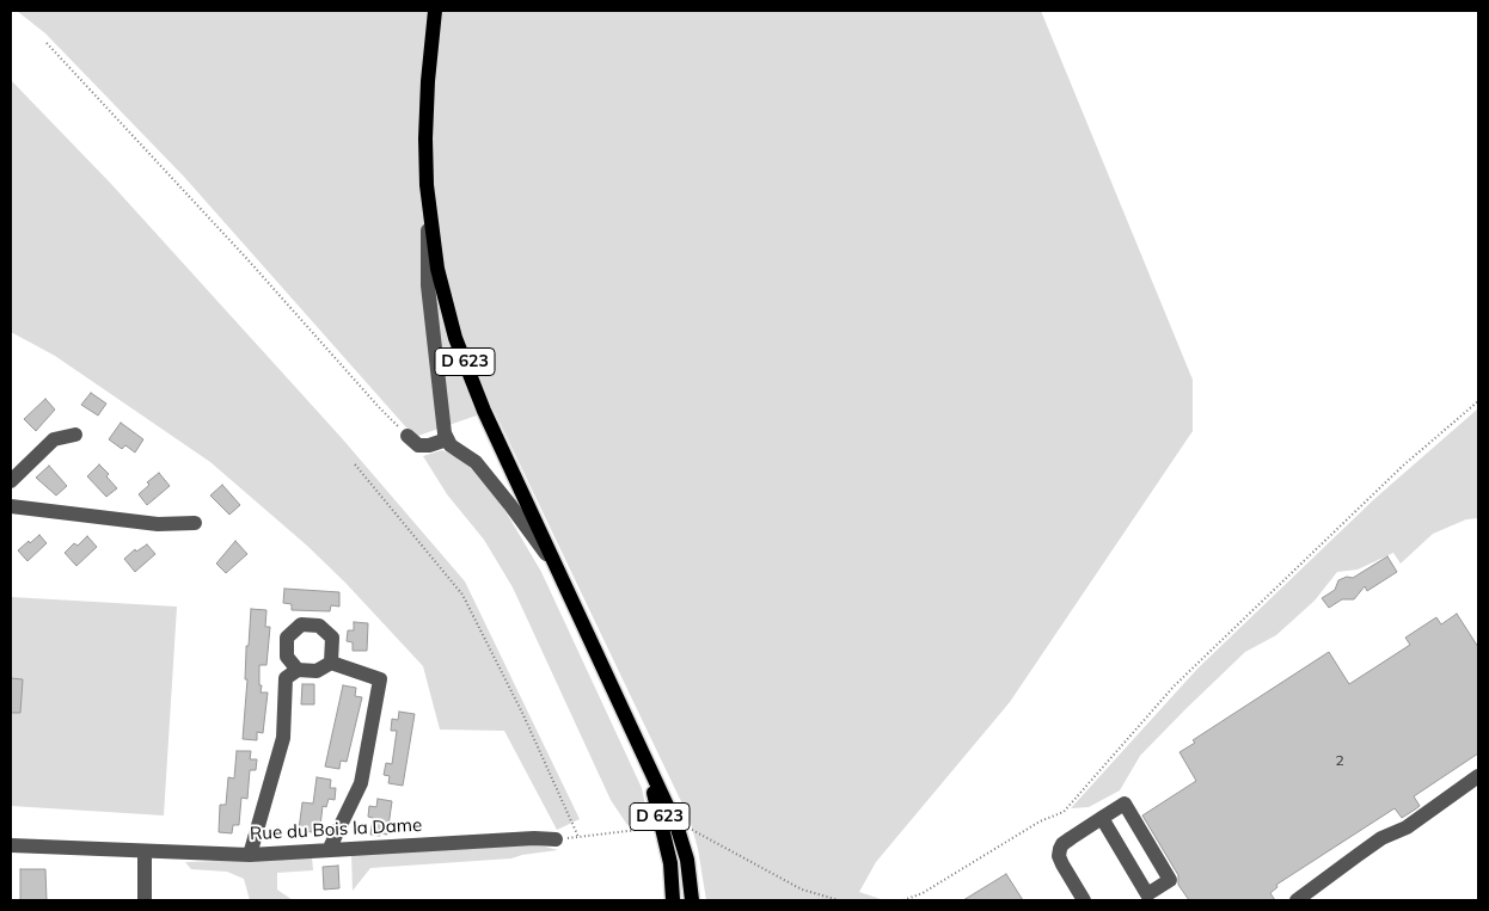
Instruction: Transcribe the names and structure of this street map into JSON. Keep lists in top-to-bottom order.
{
  "streets": {
    "main road": ["D 623"],
    "street": ["Rue du Bois la Dame"]
  },
  "house_numbers": ["2"]
}
